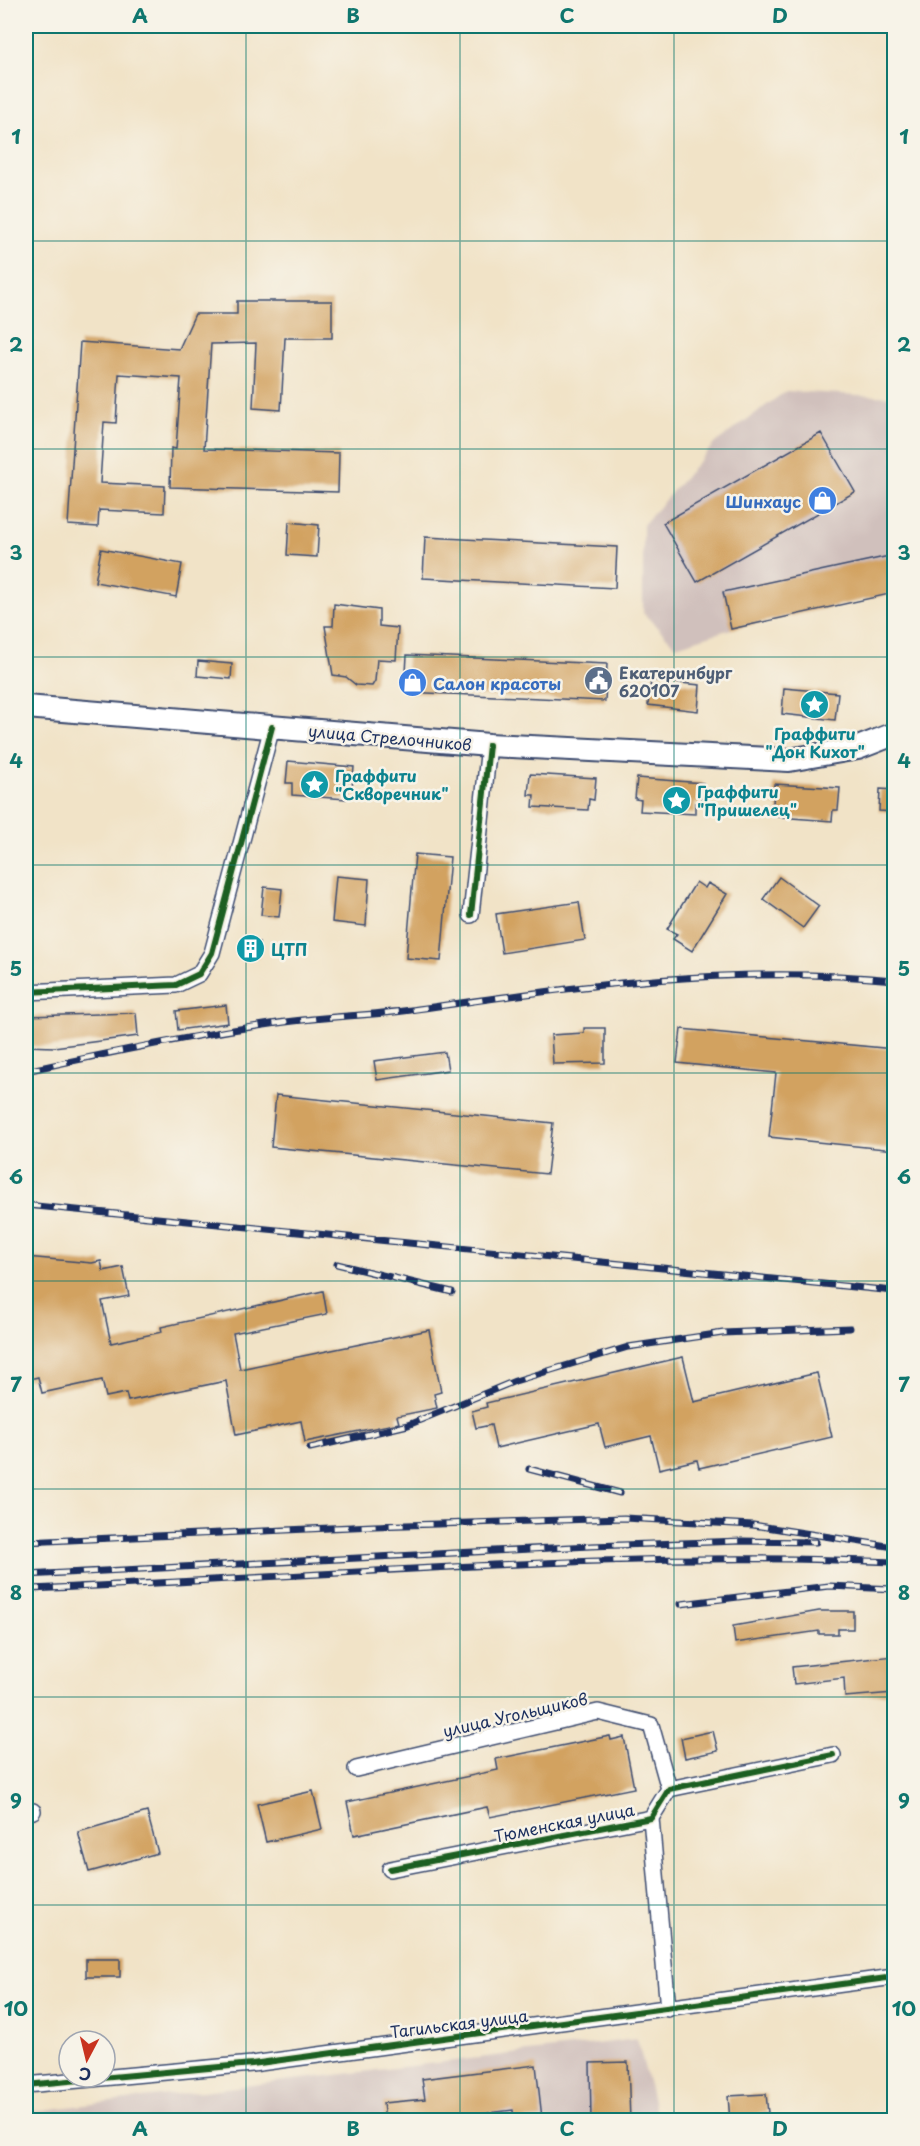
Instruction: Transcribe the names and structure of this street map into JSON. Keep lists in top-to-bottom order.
{
  "streets": {
    "main road": ["улица Стрелочников"],
    "street": ["улица Угольщиков", "Тюменская улица", "Тагильская улица"]
  },
  "crossings": [
    ["улица Угольщиков", "Тюменская улица"],
    ["Тюменская улица", "Тагильская улица"]
  ],
  "places": {
    "shop": ["Шинхаус", "Салон красоты"],
    "public building": ["Екатеринбург 620107"],
    "place": ["Граффити \"Дон Кихот\"", "Граффити \"Скворечник\"", "Граффити \"Пришелец\""],
    "building": ["ЦТП"]
  },
  "north": "bottom",
  "grid": {
    "columns": [
      "A",
      "B",
      "C",
      "D"
    ],
    "rows": [
      "1",
      "2",
      "3",
      "4",
      "5",
      "6",
      "7",
      "8",
      "9",
      "10"
    ]
  }
}
